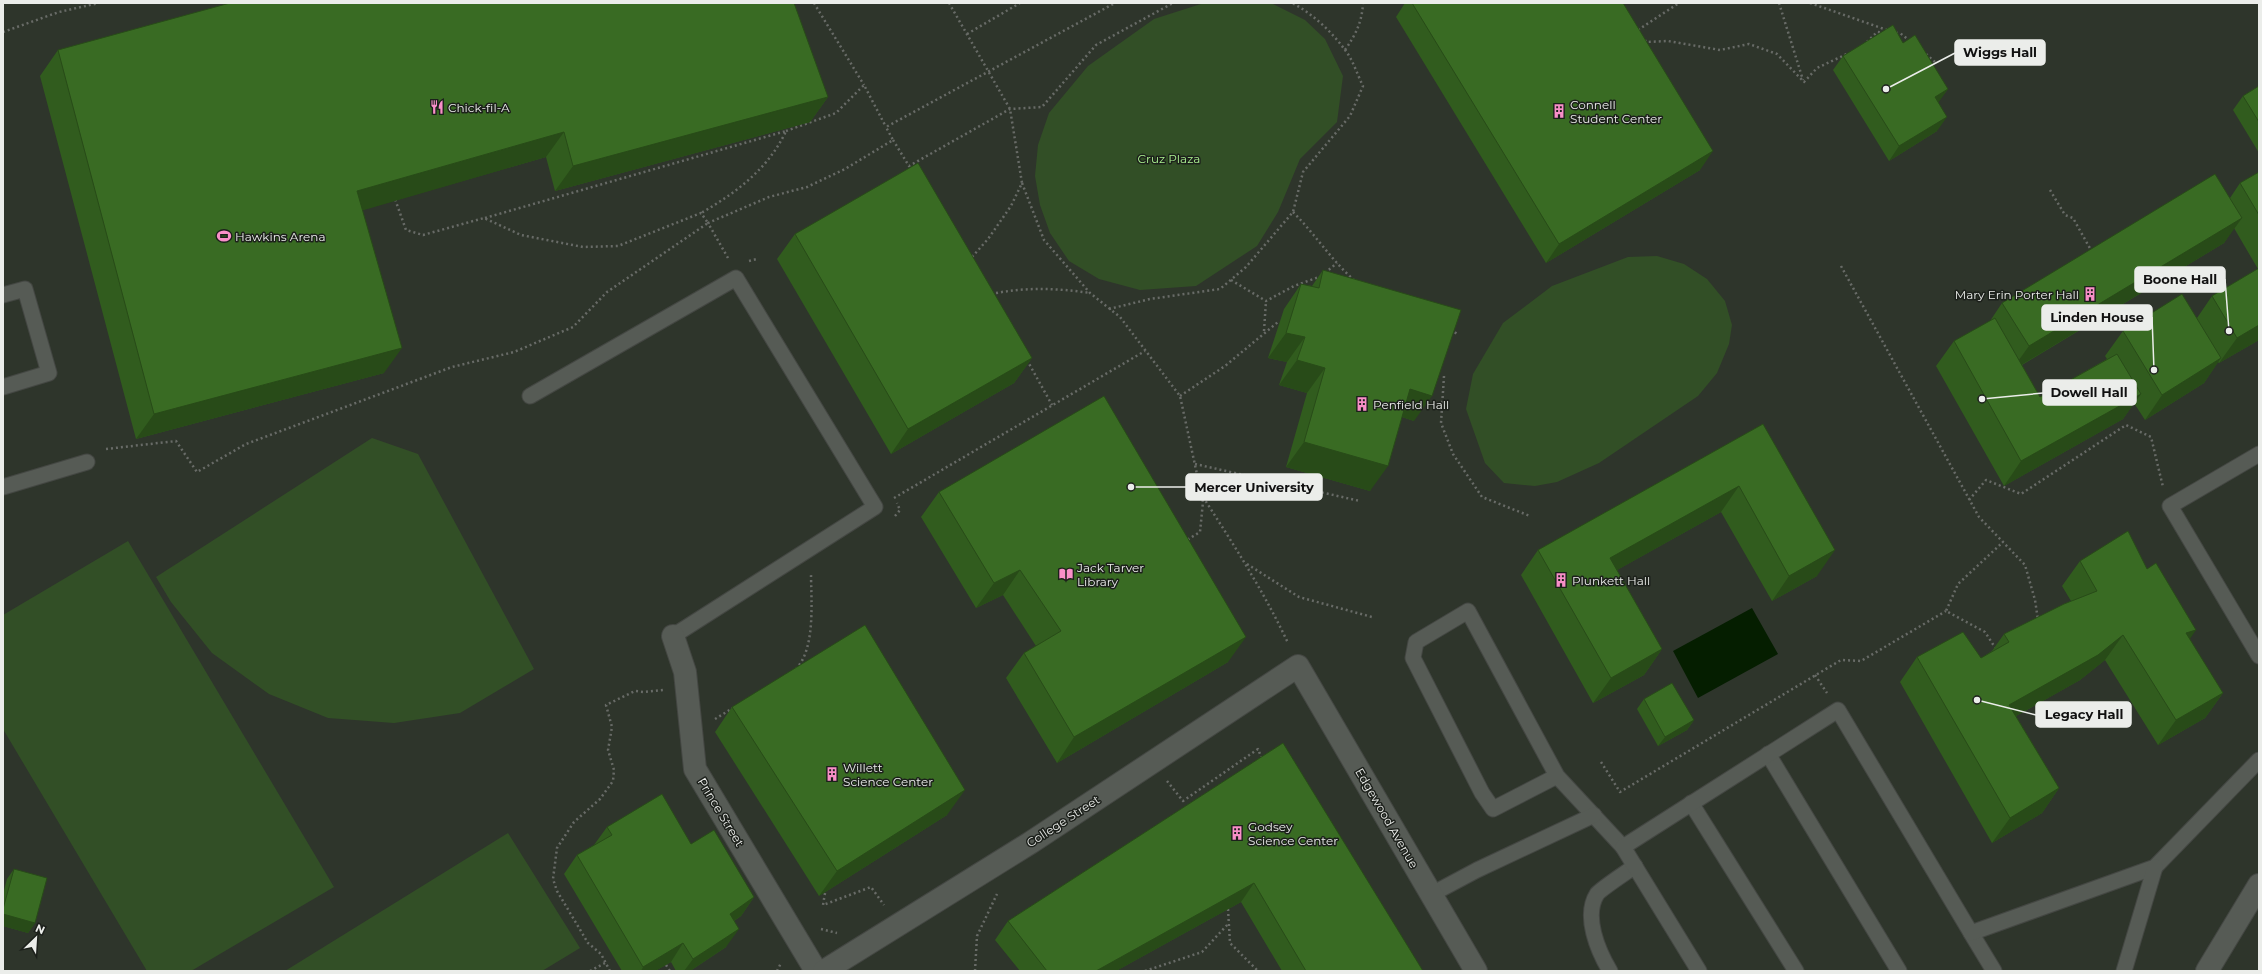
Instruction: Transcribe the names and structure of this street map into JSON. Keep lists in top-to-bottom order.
{
  "streets": {
    "street": ["Prince Street", "Edgewood Avenue", "College Street"]
  },
  "crossings": [
    ["Edgewood Avenue", "College Street"]
  ],
  "parks": ["Cruz Plaza"],
  "places": {
    "other": [
      "Wiggs Hall",
      "Boone Hall",
      "Linden House",
      "Dowell Hall",
      "Mercer University",
      "Legacy Hall"
    ],
    "restaurant": ["Chick-fil-A"],
    "building": [
      "Connell Student Center",
      "Mary Erin Porter Hall",
      "Penfield Hall",
      "Plunkett Hall",
      "Willett Science Center",
      "Godsey Science Center"
    ],
    "sports": ["Hawkins Arena"],
    "library": ["Jack Tarver Library"]
  },
  "north": "top right"
}
